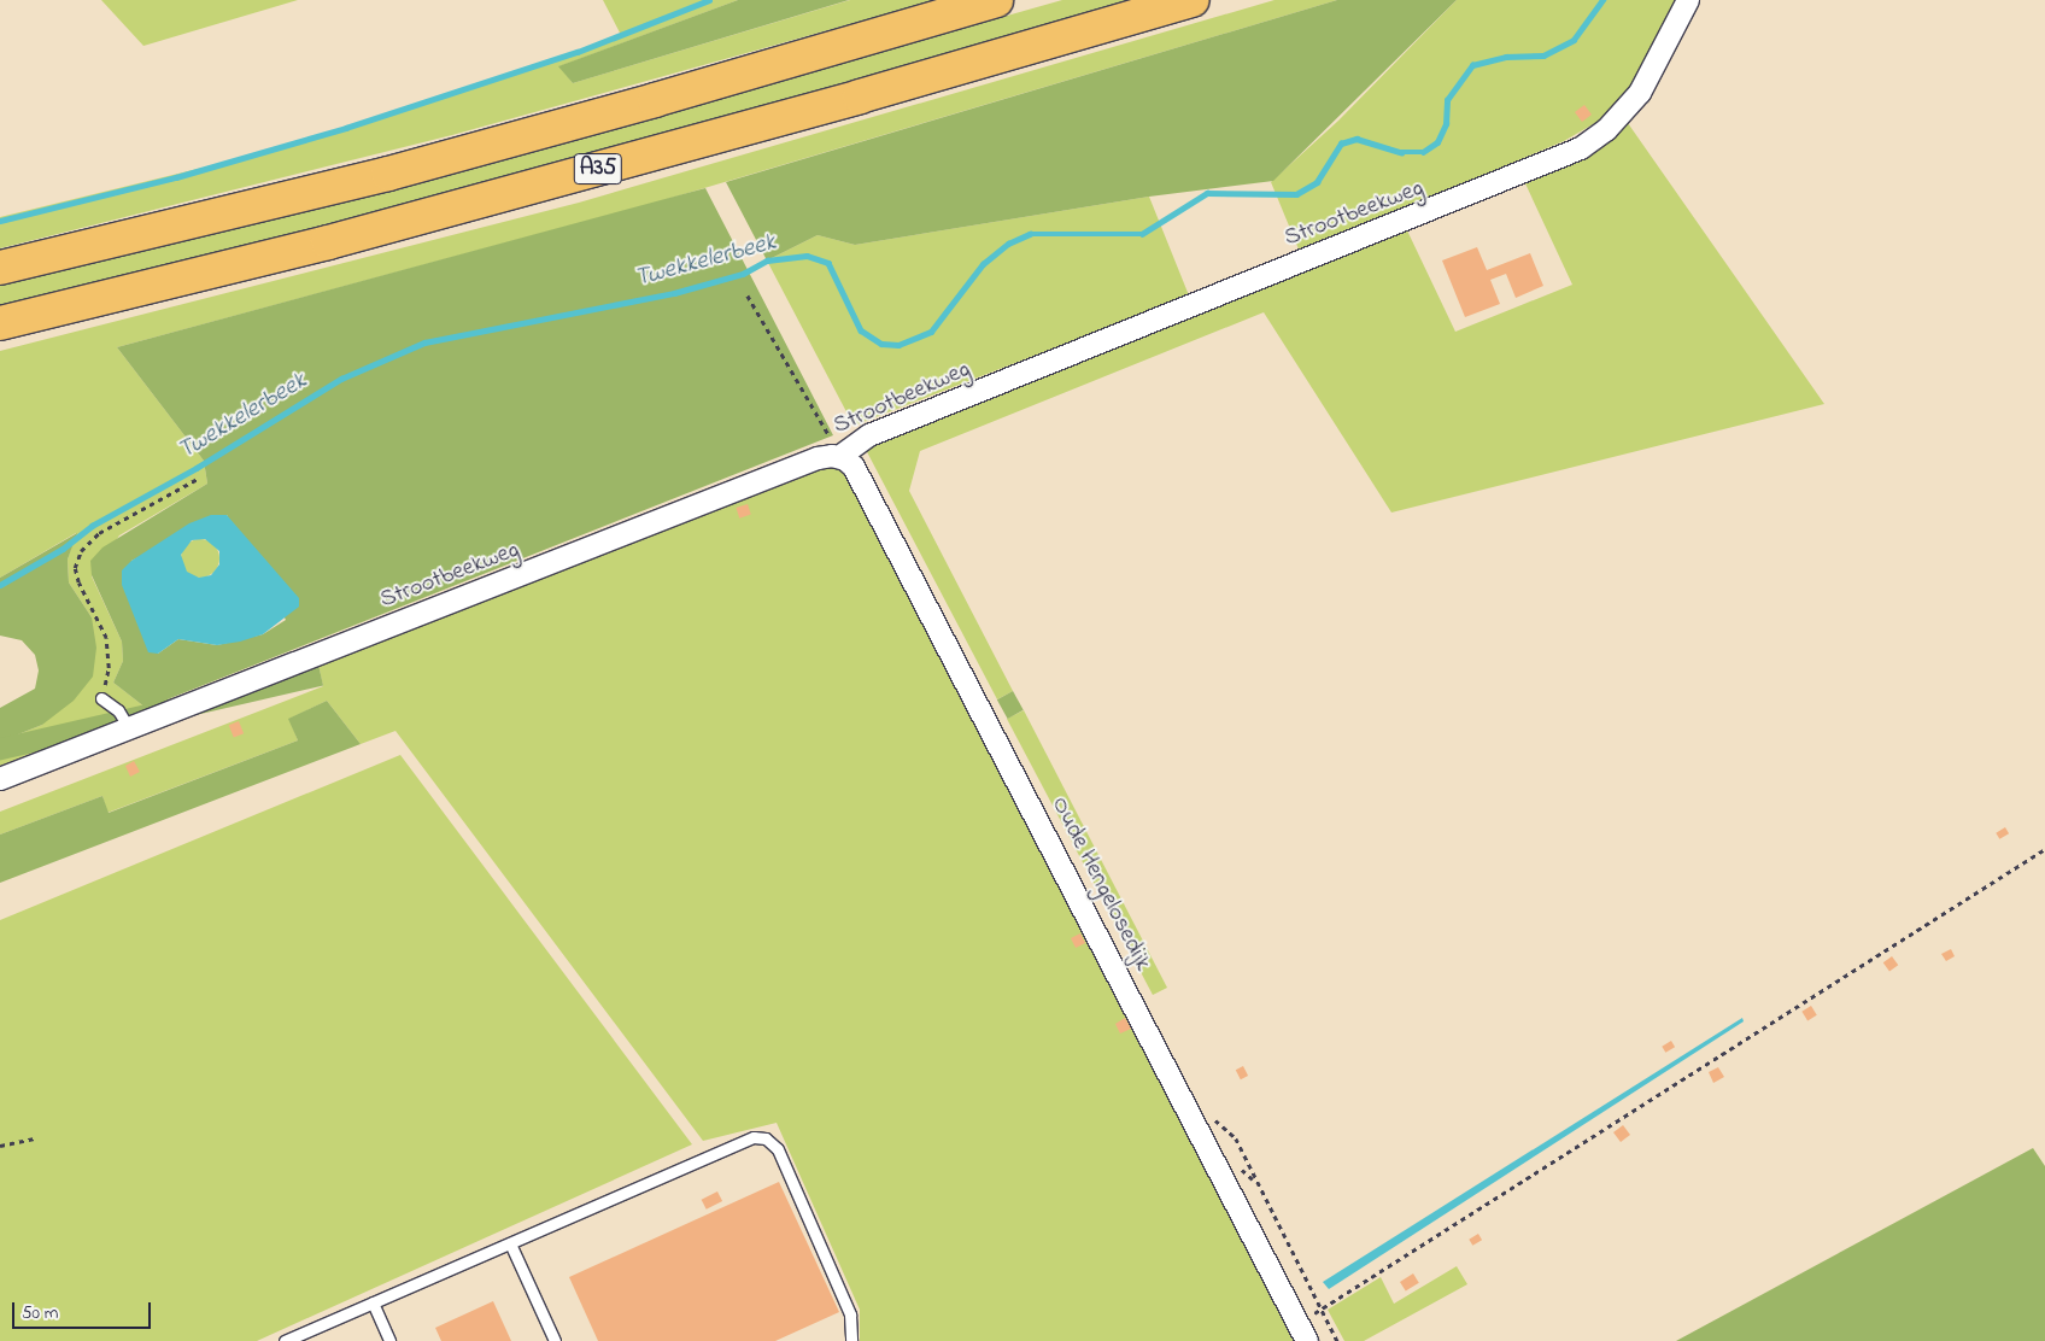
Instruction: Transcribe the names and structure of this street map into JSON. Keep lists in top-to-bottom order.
{
  "streets": {
    "highway": ["A35"],
    "street": ["Strootbeekweg", "Oude Hengelosedijk"]
  },
  "crossings": [
    ["Strootbeekweg", "Oude Hengelosedijk"]
  ],
  "water": ["Twekkelerbeek"],
  "scale_bar": "50 m"
}
